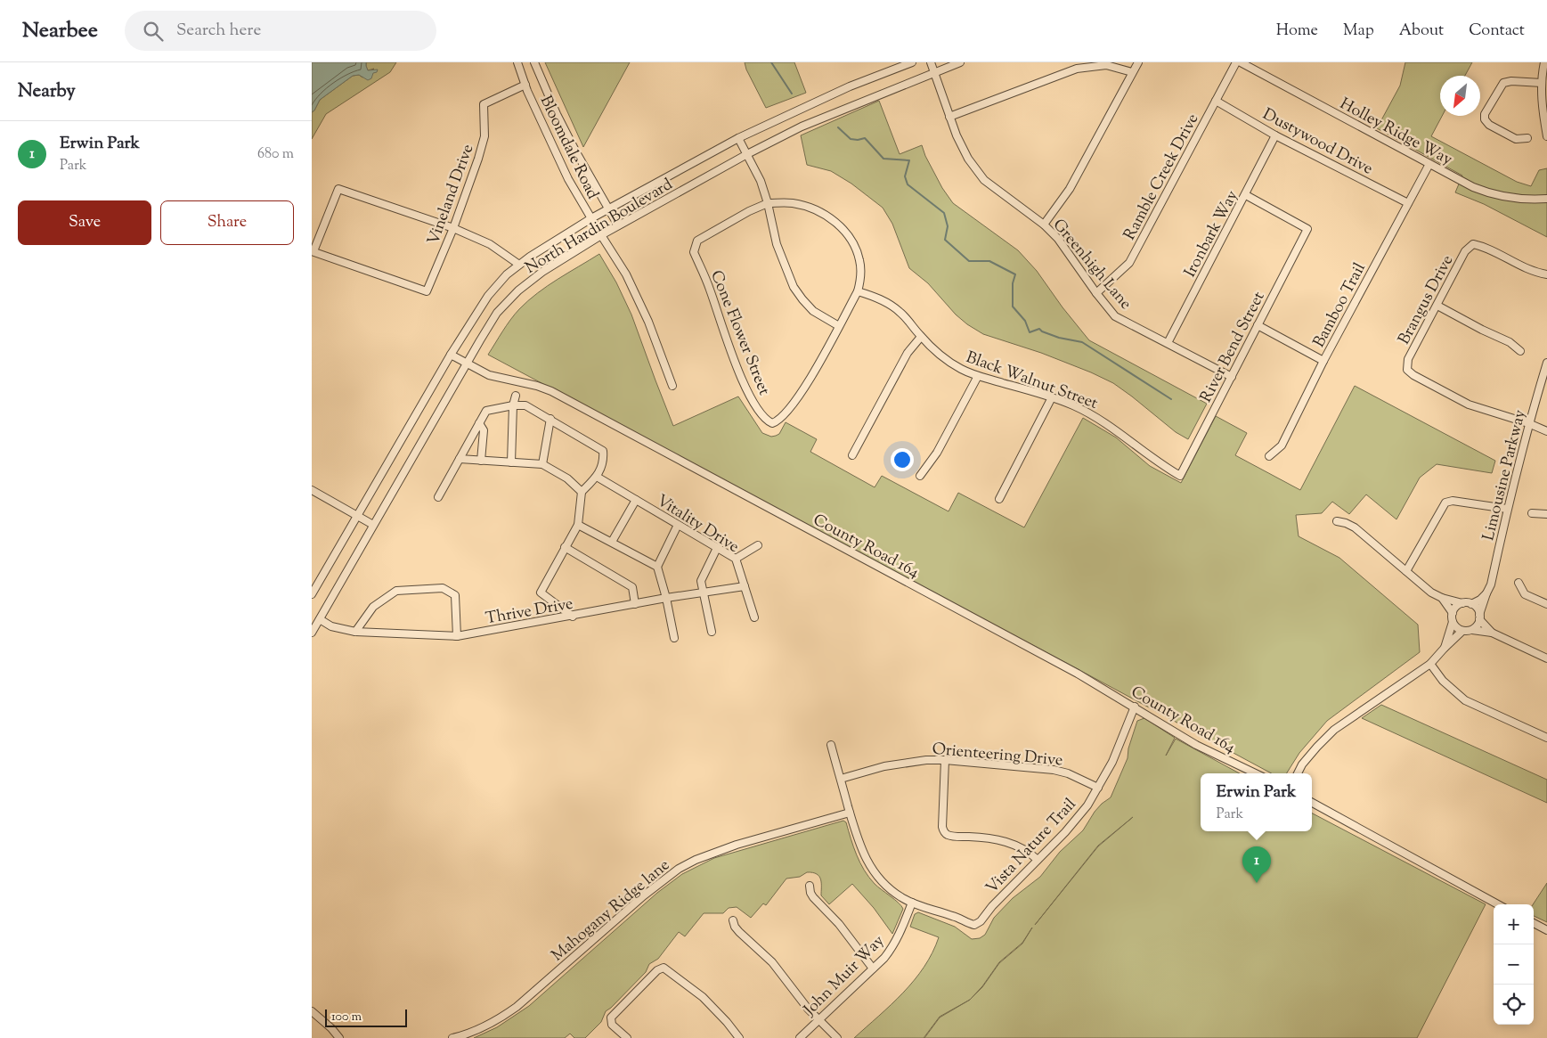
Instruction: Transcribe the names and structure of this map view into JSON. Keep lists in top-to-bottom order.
{
  "streets": {
    "street": [
      "Holley Ridge Way",
      "Dustywood Drive",
      "Bloomdale Road",
      "Ramble Creek Drive",
      "Vineland Drive",
      "North Hardin Boulevard",
      "Ironbark Way",
      "Greenhigh Lane",
      "Brangus Drive",
      "Bamboo Trail",
      "Cone Flower Street",
      "River Bend Street",
      "Black Walnut Street",
      "Limousine Parkway",
      "Vitality Drive",
      "County Road 164",
      "Thrive Drive",
      "Orienteering Drive",
      "Vista Nature Trail",
      "Mahogany Ridge lane",
      "John Muir Way"
    ]
  },
  "crossings": [
    ["Holley Ridge Way", "Bamboo Trail"],
    ["Dustywood Drive", "Ramble Creek Drive"],
    ["Dustywood Drive", "Ironbark Way"],
    ["Dustywood Drive", "Bamboo Trail"],
    ["Bloomdale Road", "Vineland Drive"],
    ["Bloomdale Road", "North Hardin Boulevard"],
    ["Ramble Creek Drive", "Greenhigh Lane"],
    ["North Hardin Boulevard", "Greenhigh Lane"],
    ["North Hardin Boulevard", "County Road 164"],
    ["North Hardin Boulevard", "Thrive Drive"],
    ["Ironbark Way", "Greenhigh Lane"],
    ["Ironbark Way", "River Bend Street"],
    ["Greenhigh Lane", "River Bend Street"],
    ["Brangus Drive", "Limousine Parkway"],
    ["River Bend Street", "Black Walnut Street"],
    ["Vitality Drive", "Thrive Drive"],
    ["County Road 164", "Vista Nature Trail"],
    ["Orienteering Drive", "Vista Nature Trail"],
    ["Vista Nature Trail", "John Muir Way"]
  ],
  "scale_bar": "100 m",
  "north": "bottom left",
  "page": {
    "header": "Nearbee",
    "search": "Search here",
    "nav": [
      "Home",
      "Map",
      "About",
      "Contact"
    ],
    "heading": "Nearby",
    "list": [
      {
        "mark": "1",
        "name": "Erwin Park",
        "note": "Park",
        "value": "680 m"
      }
    ],
    "buttons": ["Save", "Share"],
    "popup": ["Erwin Park", "Park"],
    "pins": "1",
    "map_buttons": ["+", "−"],
    "scale": "100 m"
  }
}
